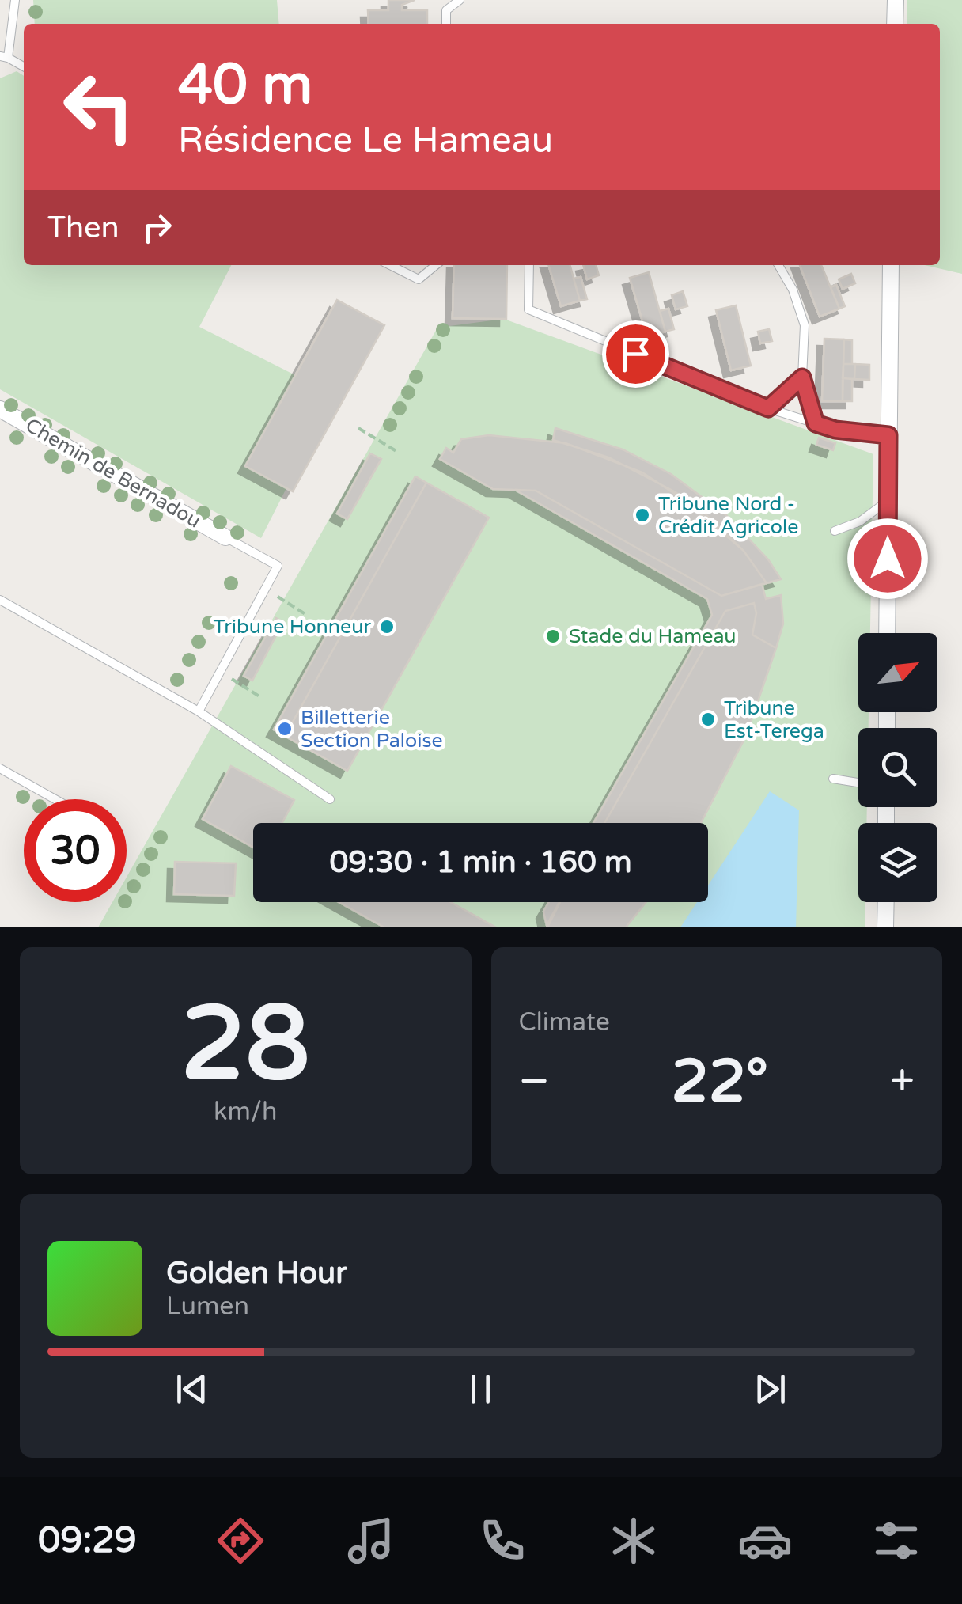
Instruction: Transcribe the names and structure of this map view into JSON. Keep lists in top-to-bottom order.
{
  "streets": {
    "street": ["Chemin de Bernadou"]
  },
  "places": [
    "Tribune Nord - Crédit Agricole",
    "Tribune Honneur",
    "Stade du Hameau",
    "Tribune Est-Terega",
    "Billetterie Section Paloise"
  ],
  "north": "top right",
  "page": {
    "turn": ["40 m", "Résidence Le Hameau"],
    "then": "Then",
    "limit": "30",
    "trip": "09:30 · 1 min · 160 m",
    "tile": [
      ["28", "km/h"],
      "Climate"
    ],
    "heat": ["−", "22°", "+"],
    "song": ["Golden Hour", "Lumen"],
    "tabs": "09:29"
  }
}
